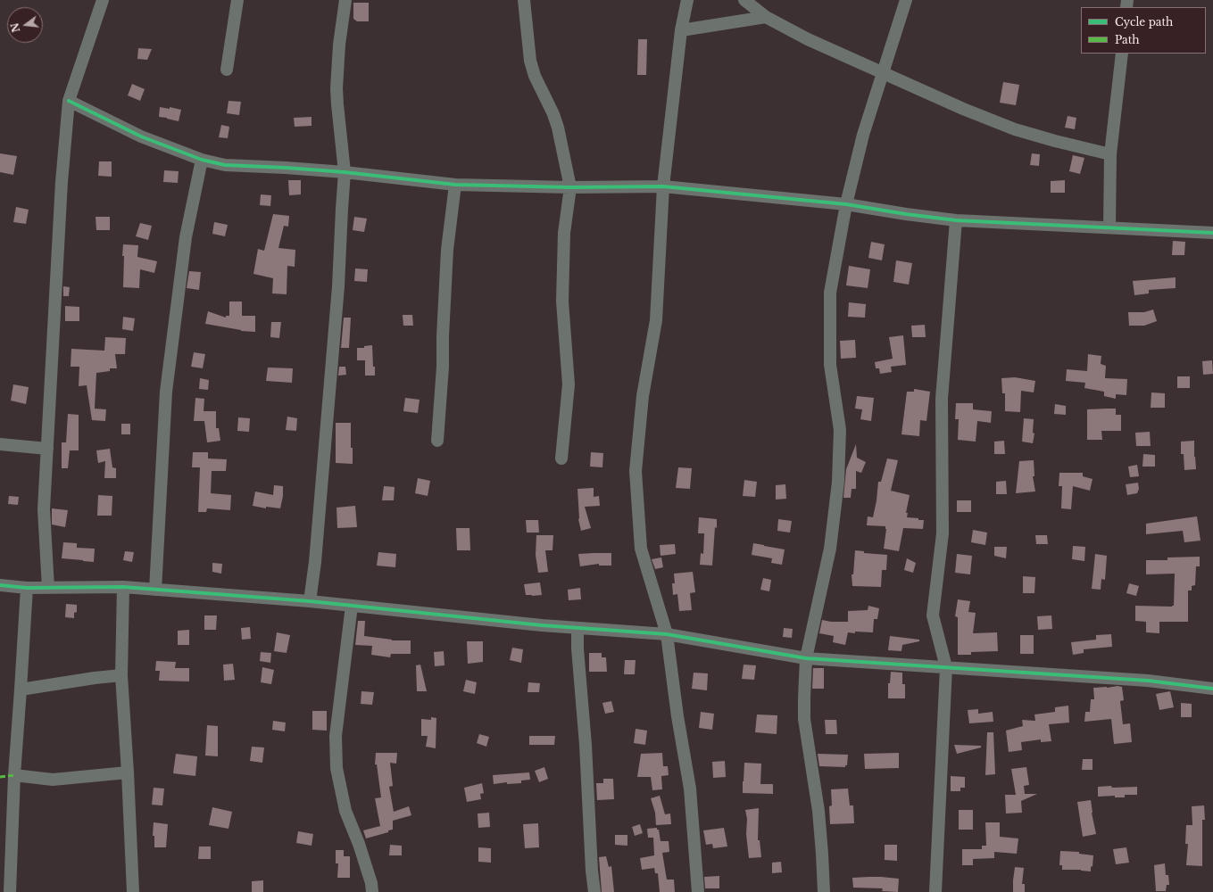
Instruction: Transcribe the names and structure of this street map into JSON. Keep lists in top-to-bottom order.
{
  "legend": ["Cycle path", "Path"],
  "north": "left"
}
